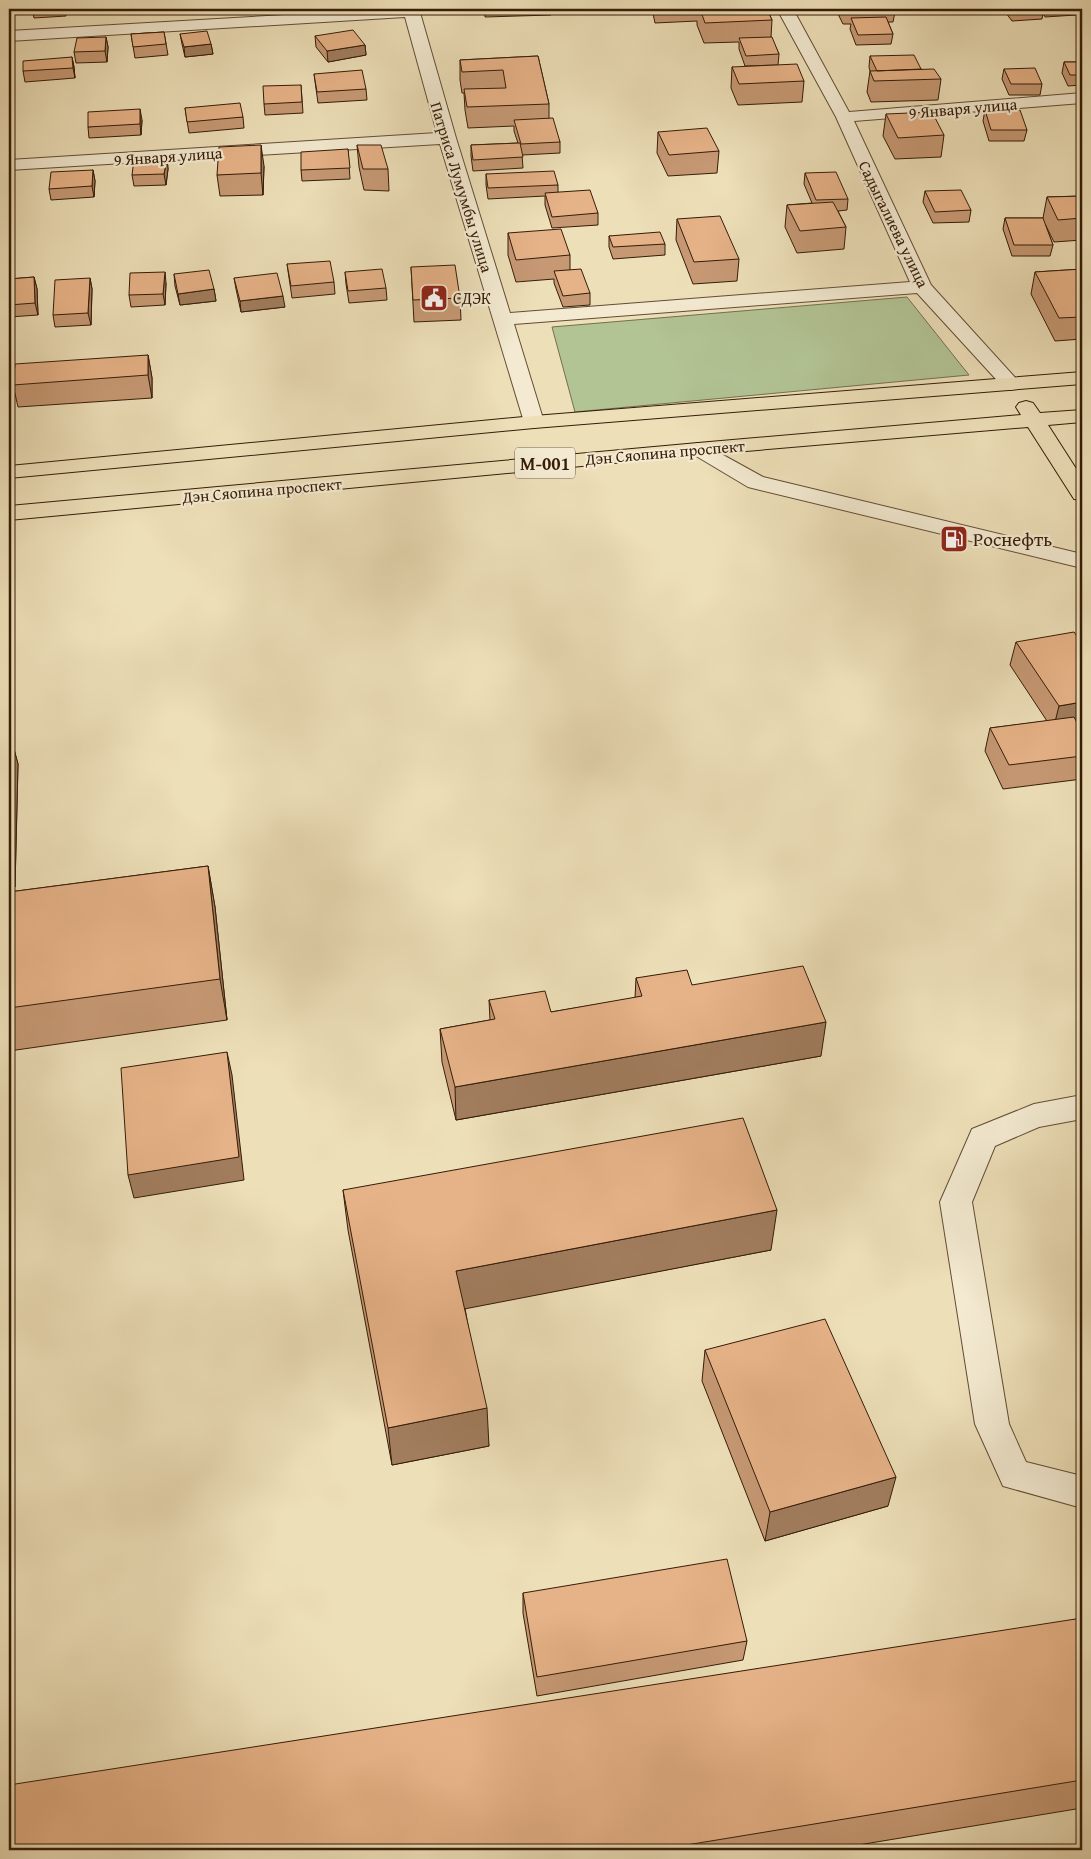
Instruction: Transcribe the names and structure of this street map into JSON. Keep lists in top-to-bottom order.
{
  "streets": {
    "main road": ["Садыгалиева улица", "Дэн Сяопина проспект", "M-001"],
    "street": ["9 Января улица", "Патриса Лумумбы улица"]
  },
  "crossings": [
    ["9 Января улица", "Патриса Лумумбы улица"],
    ["9 Января улица", "Садыгалиева улица"],
    ["Патриса Лумумбы улица", "M-001"],
    ["Садыгалиева улица", "Дэн Сяопина проспект"],
    ["Садыгалиева улица", "M-001"]
  ],
  "places": {
    "public building": ["СДЭК"],
    "fuel station": ["Роснефть"]
  }
}
